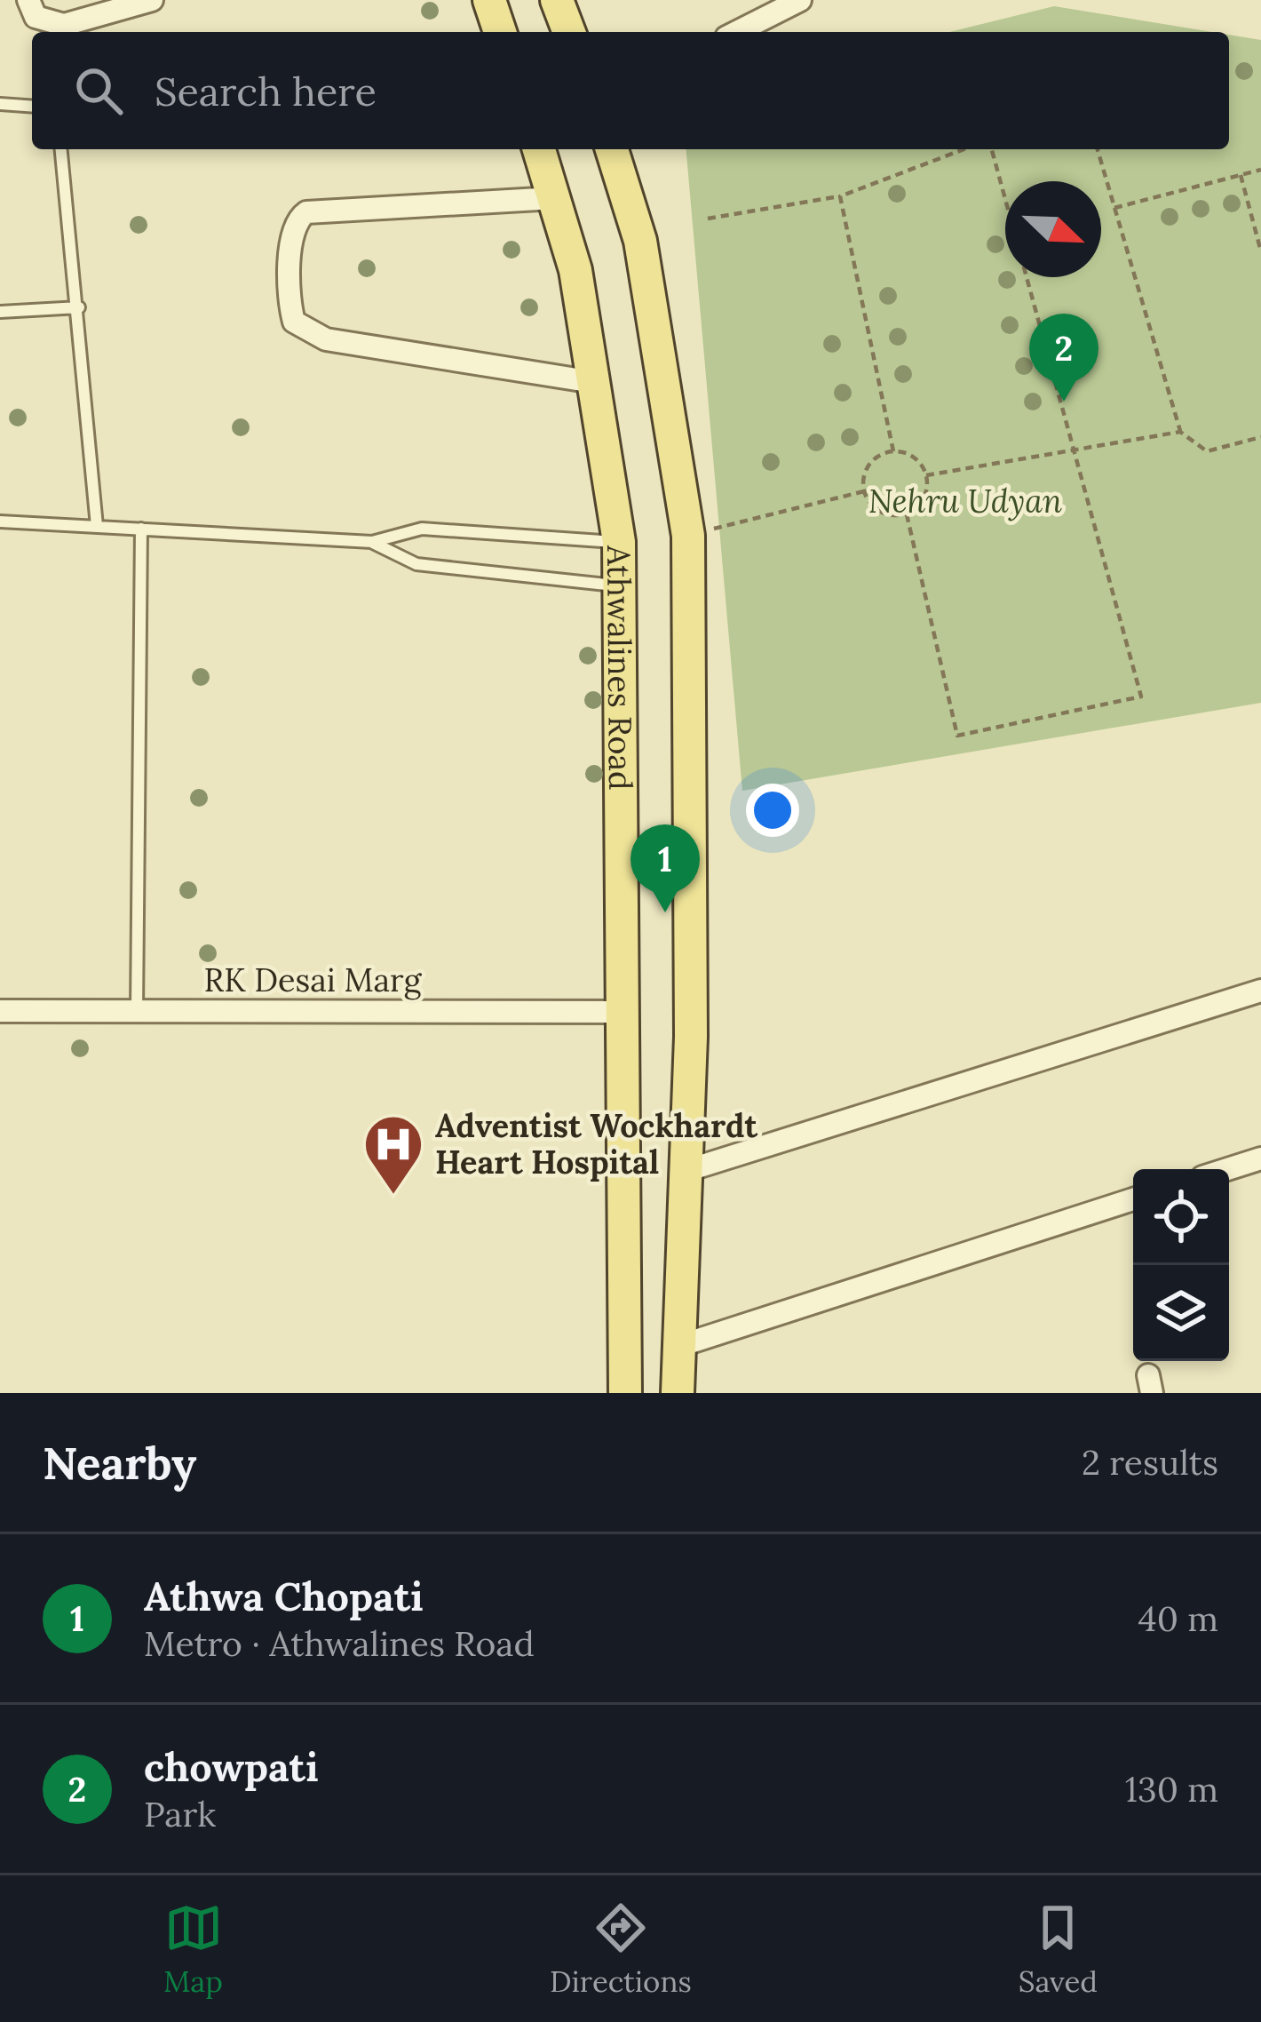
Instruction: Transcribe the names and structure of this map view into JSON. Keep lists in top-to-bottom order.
{
  "streets": {
    "main road": ["Athwalines Road"],
    "street": ["RK Desai Marg"]
  },
  "crossings": [
    ["Athwalines Road", "RK Desai Marg"]
  ],
  "parks": ["Nehru Udyan"],
  "places": {
    "hospital": ["Adventist Wockhardt Heart Hospital"]
  },
  "north": "bottom right",
  "page": {
    "search": "Search here",
    "pins": ["2", "1"],
    "heading": ["Nearby", "2 results"],
    "list": [
      {
        "mark": "1",
        "name": "Athwa Chopati",
        "note": "Metro · Athwalines Road",
        "value": "40 m"
      },
      {
        "mark": "2",
        "name": "chowpati",
        "note": "Park",
        "value": "130 m"
      }
    ],
    "nav": ["Map", "Directions", "Saved"]
  }
}
